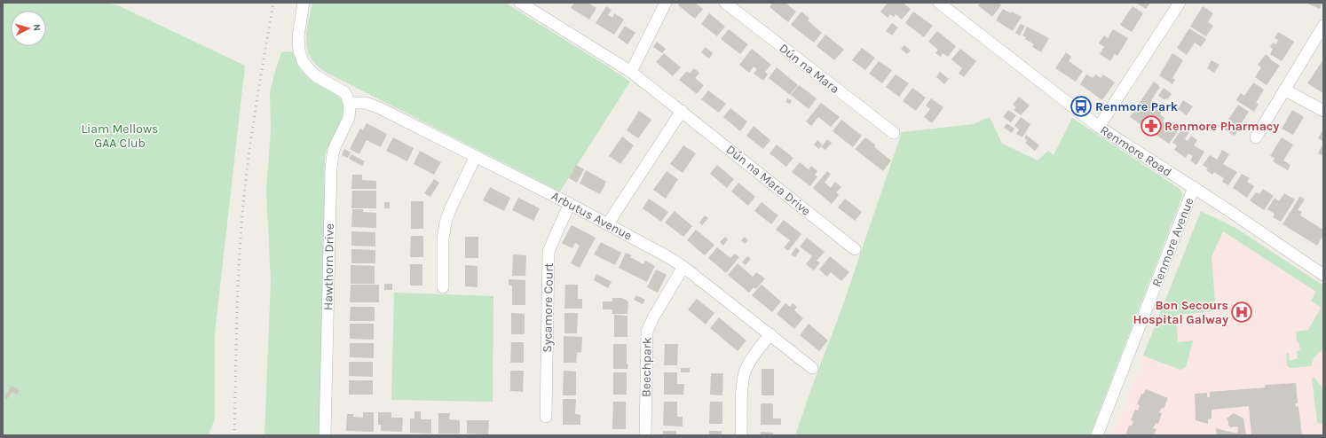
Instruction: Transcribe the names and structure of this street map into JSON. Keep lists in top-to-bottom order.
{
  "streets": {
    "street": [
      "Dún na Mara",
      "Renmore Road",
      "Dún na Mara Drive",
      "Arbutus Avenue",
      "Renmore Avenue",
      "Hawthorn Drive",
      "Sycamore Court",
      "Beechpark"
    ]
  },
  "crossings": [
    ["Renmore Road", "Renmore Avenue"],
    ["Arbutus Avenue", "Hawthorn Drive"],
    ["Arbutus Avenue", "Sycamore Court"],
    ["Arbutus Avenue", "Beechpark"]
  ],
  "parks": ["Liam Mellows GAA Club"],
  "places": {
    "bus stop": ["Renmore Park"],
    "pharmacy": ["Renmore Pharmacy"],
    "hospital": ["Bon Secours Hospital Galway"]
  },
  "north": "right"
}
